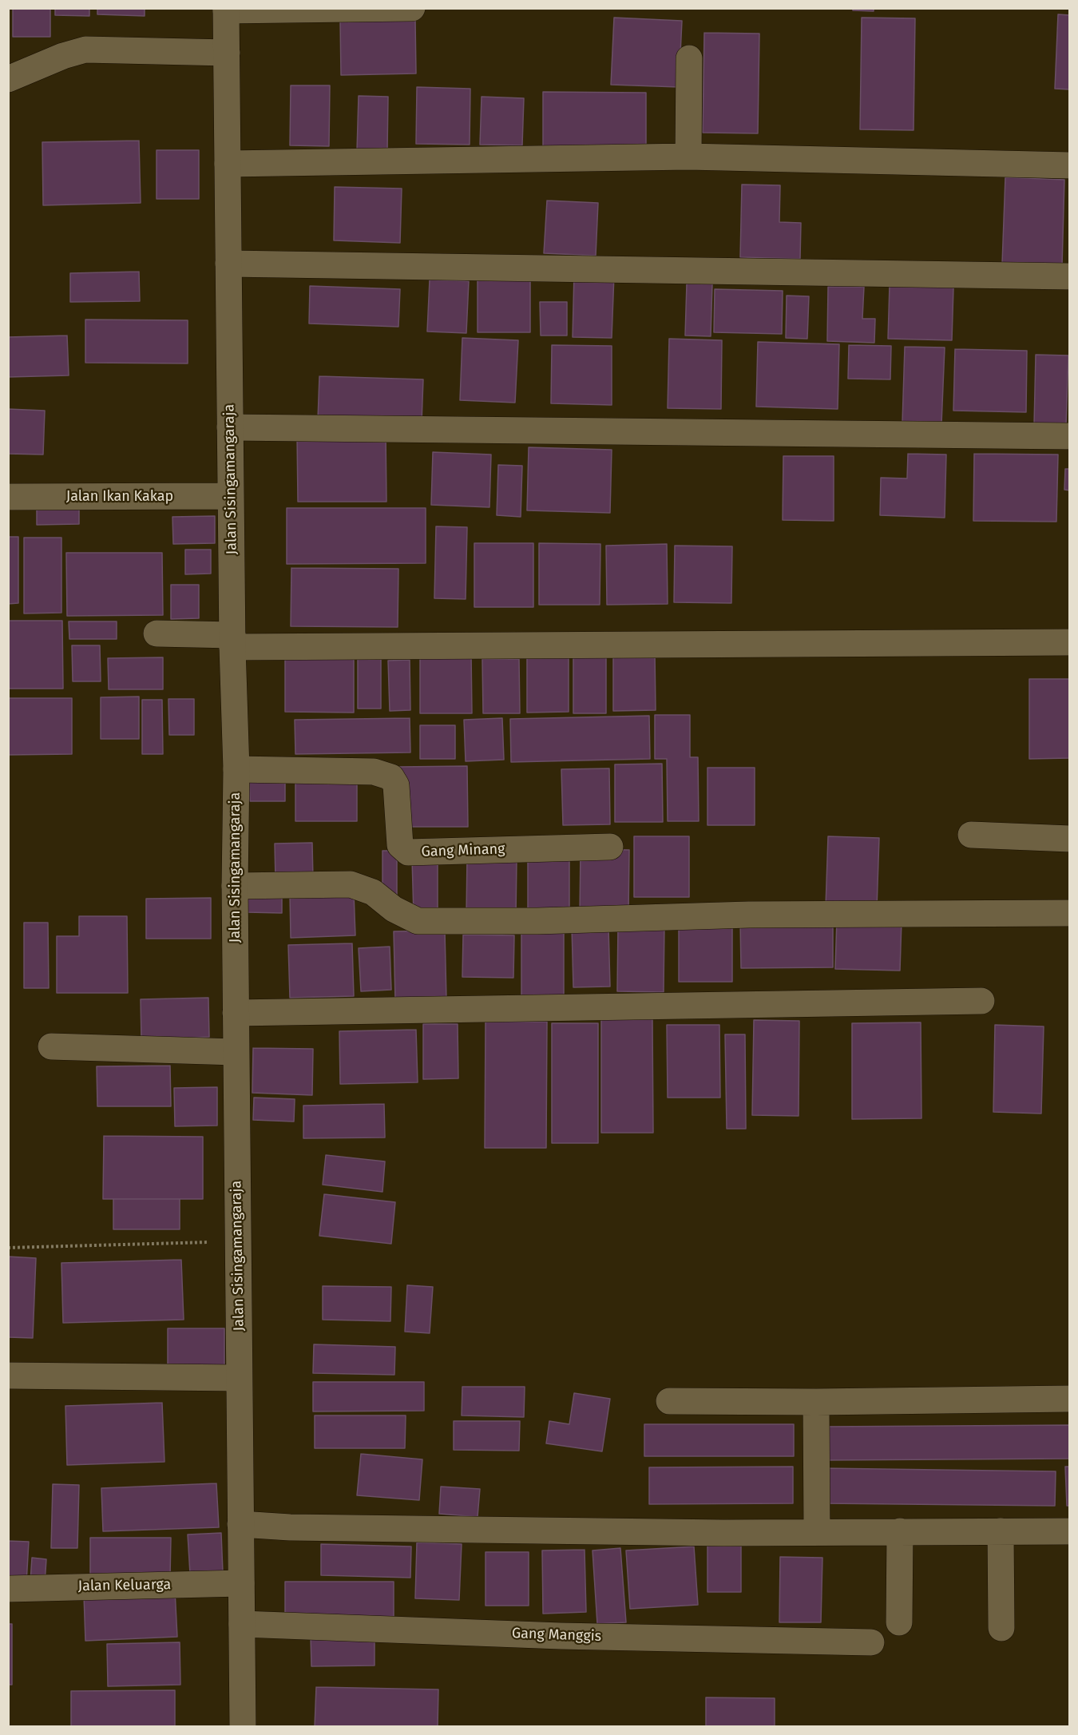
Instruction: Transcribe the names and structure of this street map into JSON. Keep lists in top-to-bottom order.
{
  "streets": {
    "street": [
      "Jalan Sisingamangaraja",
      "Jalan Ikan Kakap",
      "Gang Minang",
      "Jalan Keluarga",
      "Gang Manggis"
    ]
  },
  "crossings": [
    ["Jalan Sisingamangaraja", "Jalan Ikan Kakap"],
    ["Jalan Sisingamangaraja", "Gang Minang"],
    ["Jalan Sisingamangaraja", "Jalan Keluarga"],
    ["Jalan Sisingamangaraja", "Gang Manggis"]
  ]
}
